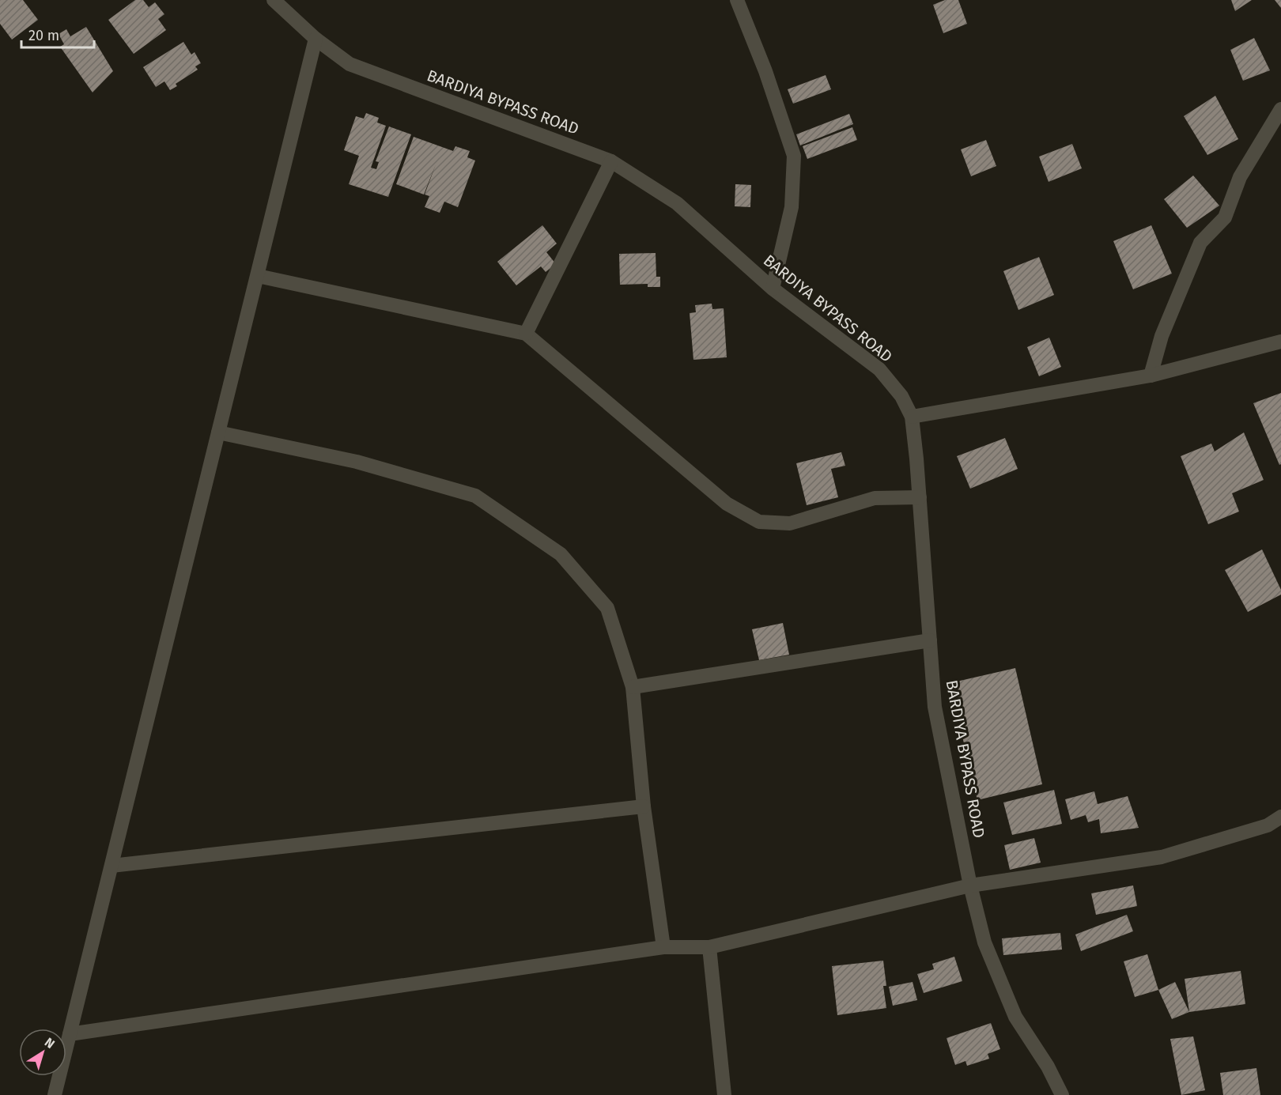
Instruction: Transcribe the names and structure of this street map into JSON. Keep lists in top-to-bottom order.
{
  "streets": {
    "street": ["BARDIYA BYPASS ROAD"]
  },
  "scale_bar": "20 m",
  "north": "top right"
}
